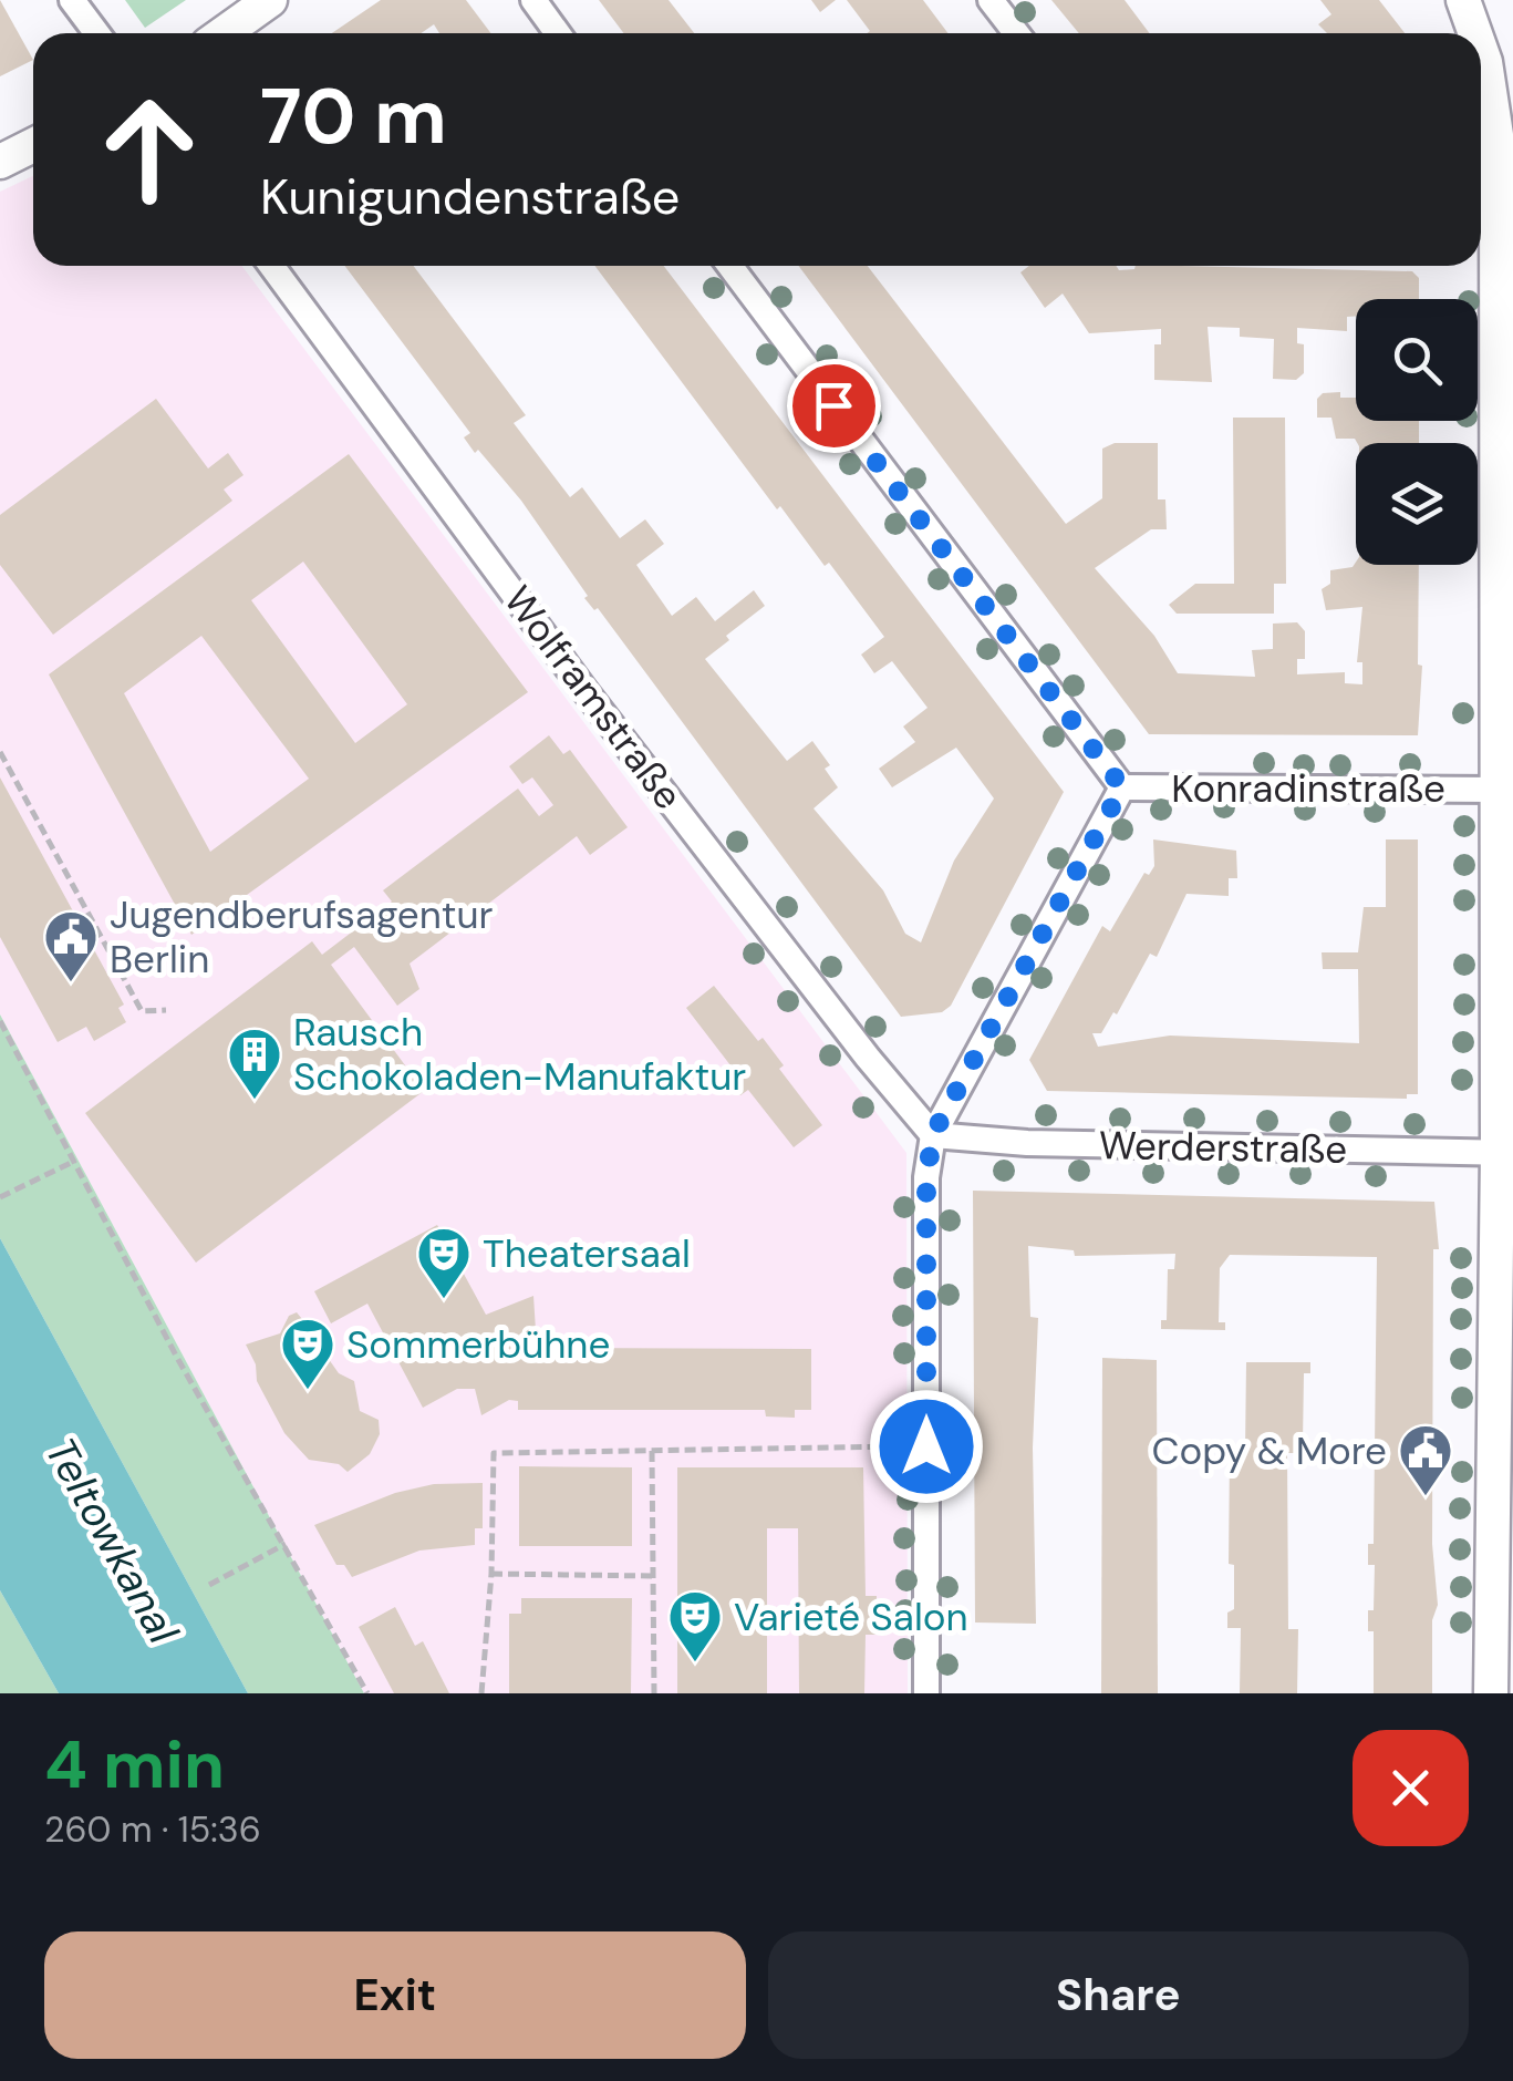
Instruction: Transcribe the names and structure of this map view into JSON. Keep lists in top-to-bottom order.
{
  "streets": {
    "street": ["Wolframstraße", "Konradinstraße", "Werderstraße"]
  },
  "crossings": [
    ["Wolframstraße", "Werderstraße"]
  ],
  "water": ["Teltowkanal"],
  "places": {
    "public building": ["Jugendberufsagentur Berlin", "Copy & More"],
    "building": ["Rausch Schokoladen-Manufaktur"],
    "theatre": ["Theatersaal", "Sommerbühne", "Varieté Salon"]
  },
  "page": {
    "turn": ["70 m", "Kunigundenstraße"],
    "heading": ["4 min", "260 m · 15:36"],
    "buttons": ["Exit", "Share"]
  }
}
